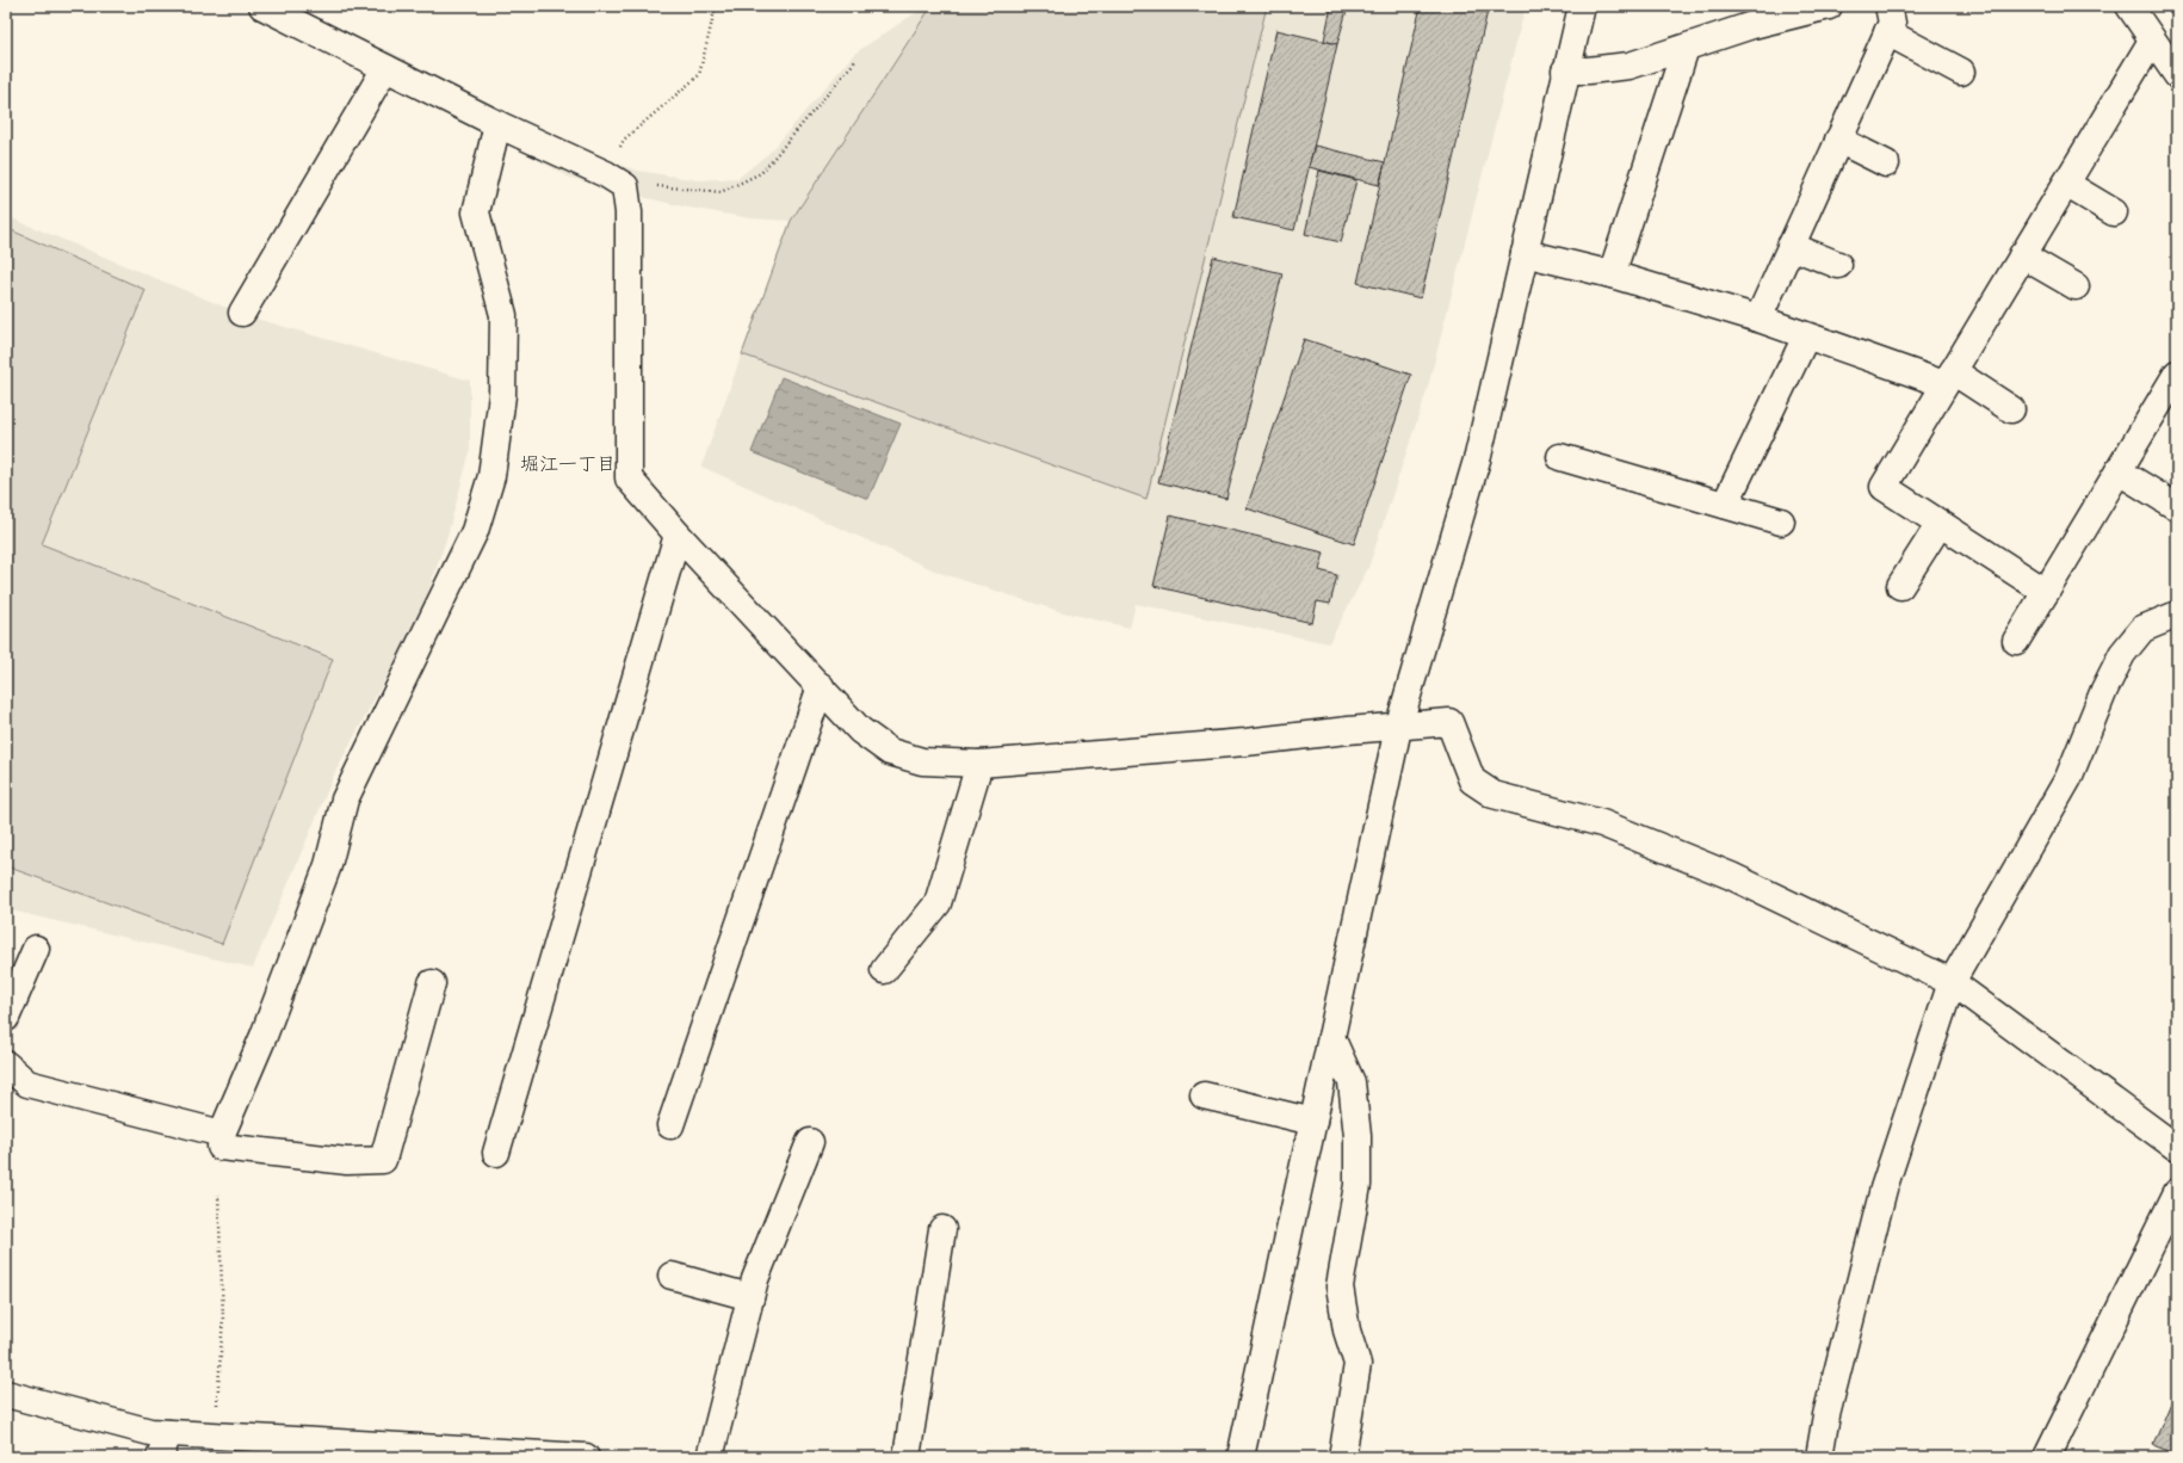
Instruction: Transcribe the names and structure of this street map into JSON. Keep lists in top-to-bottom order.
{
  "districts": ["堀江一丁目"]
}
